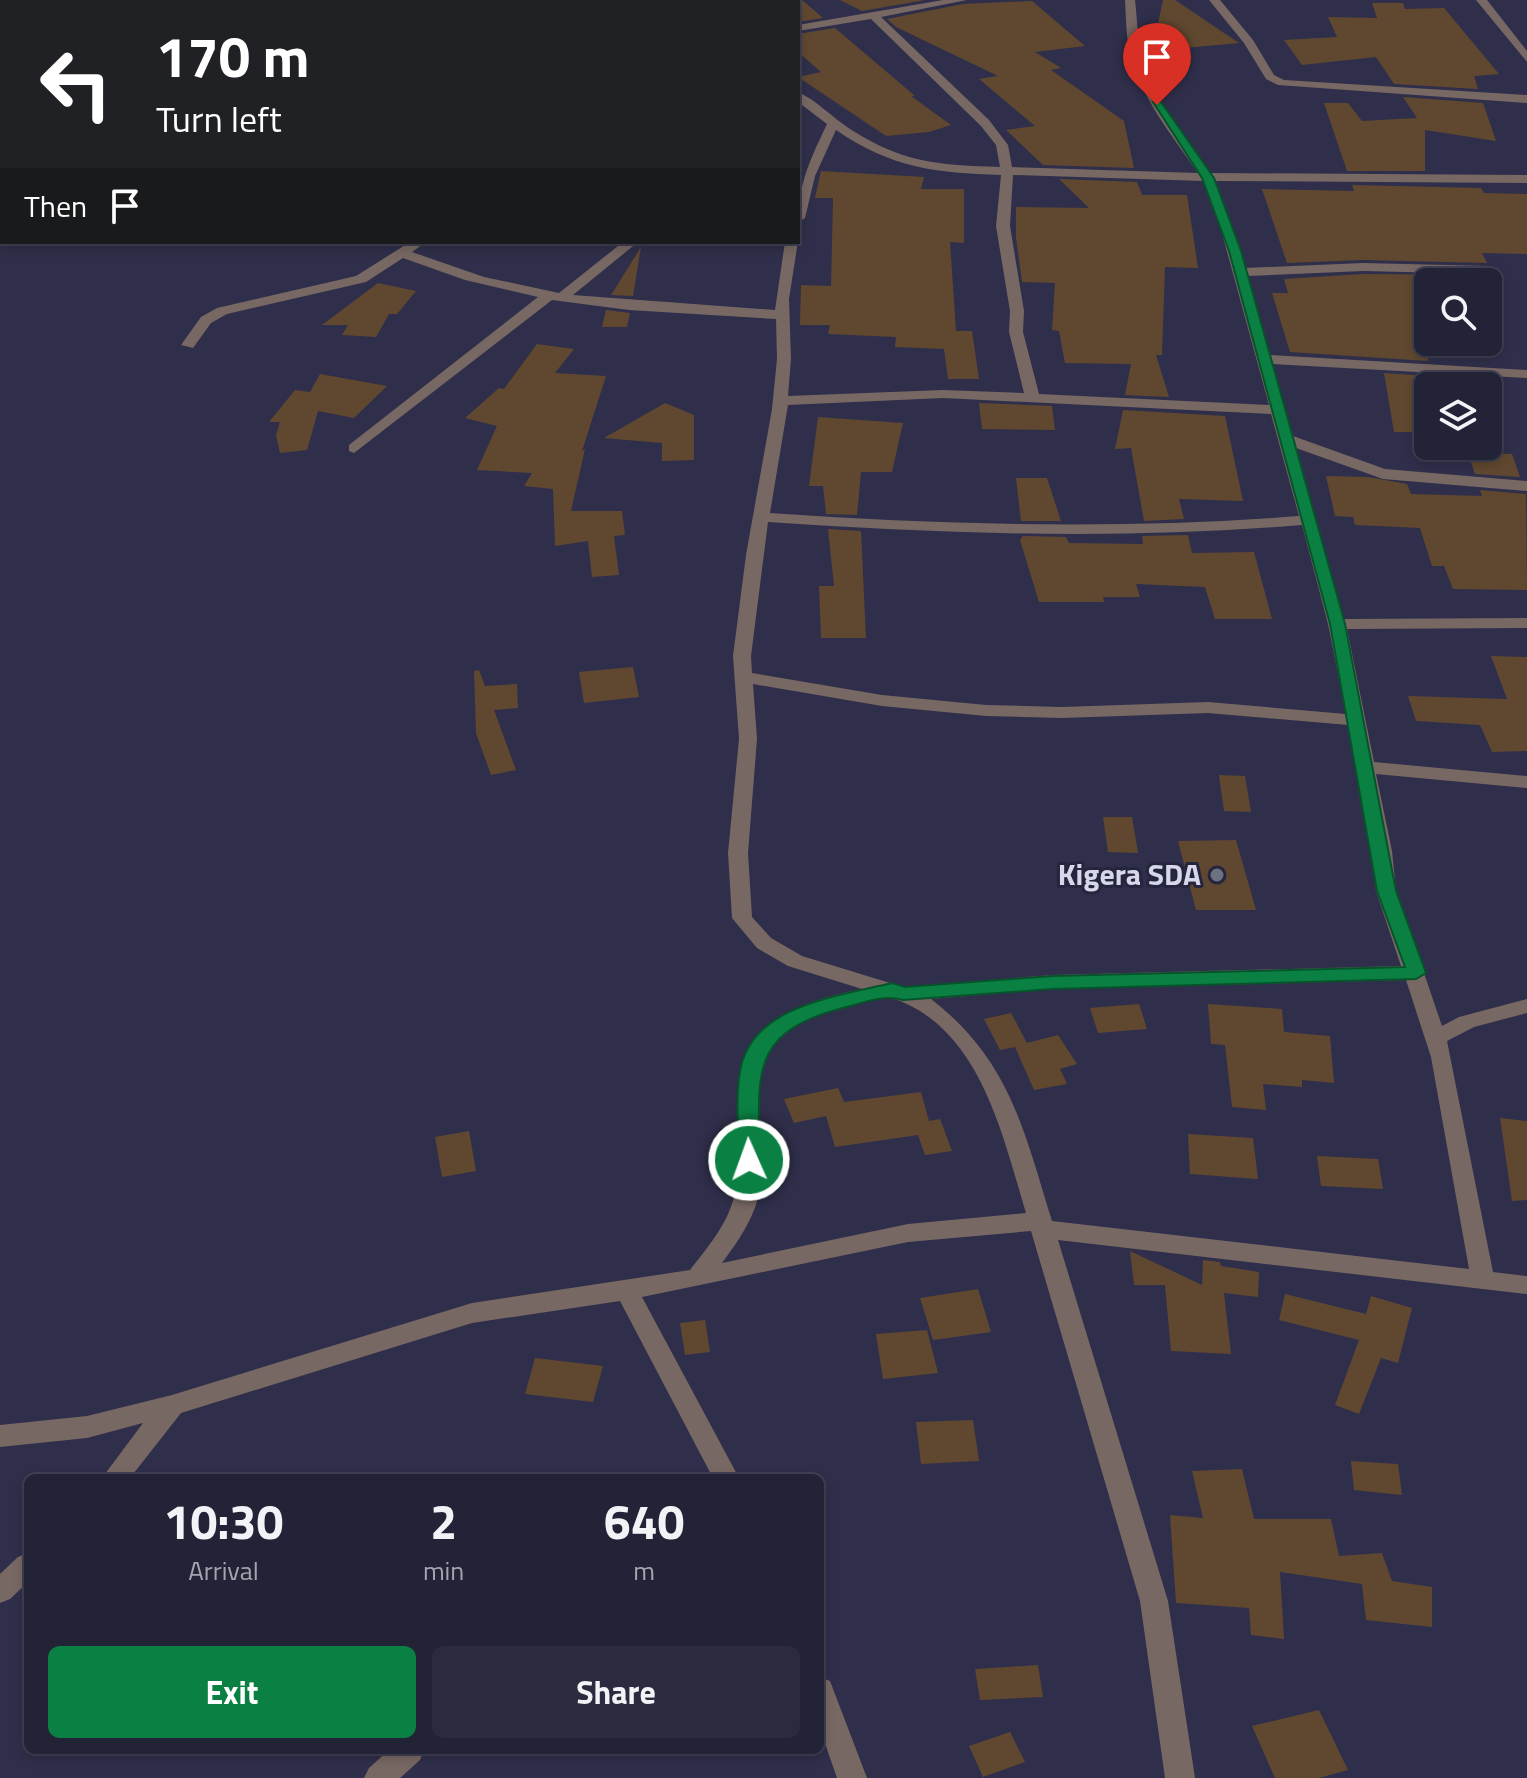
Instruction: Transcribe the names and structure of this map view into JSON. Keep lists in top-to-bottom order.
{
  "places": ["Kigera SDA"],
  "page": {
    "turn": ["170 m", "Turn left"],
    "then": "Then",
    "eta": [
      "10:30",
      "Arrival",
      "2",
      "min",
      "640",
      "m"
    ],
    "buttons": ["Exit", "Share"]
  }
}
